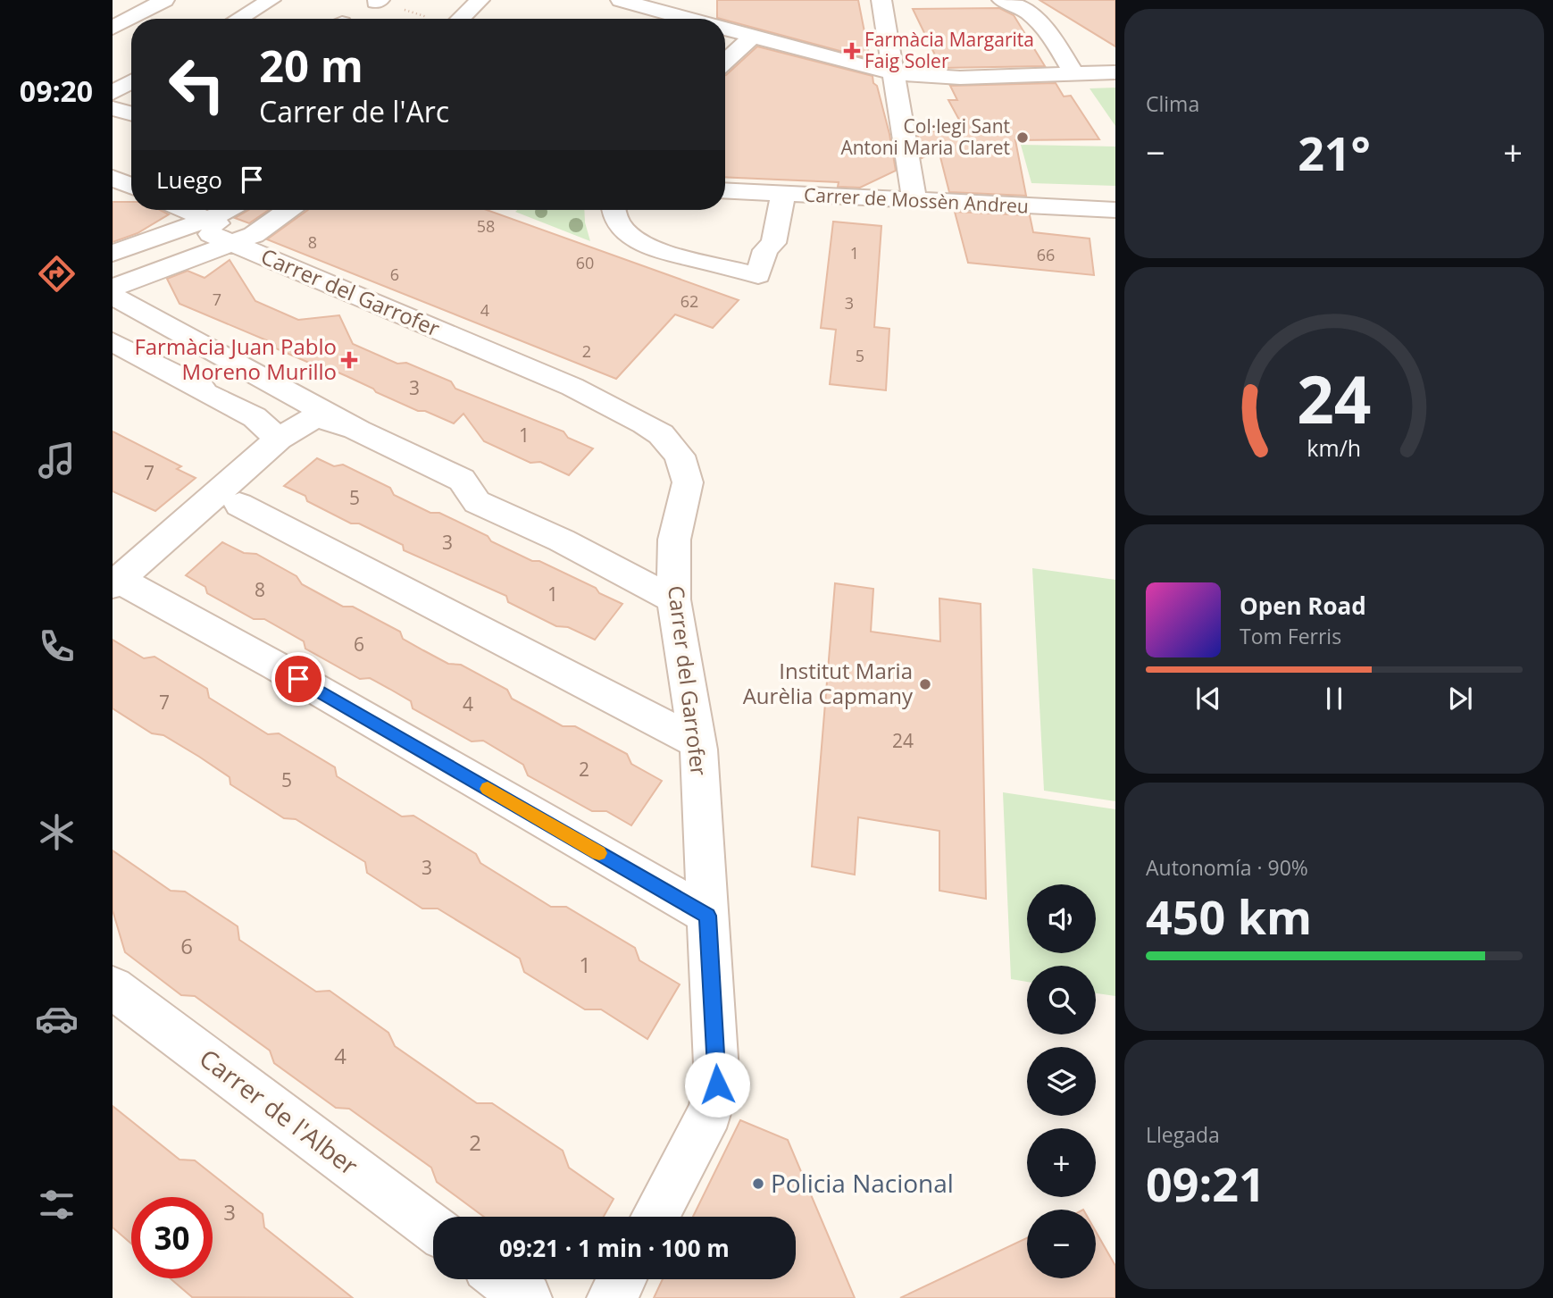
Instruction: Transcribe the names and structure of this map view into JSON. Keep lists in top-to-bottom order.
{
  "streets": {
    "street": ["Carrer de Mossèn Andreu", "Carrer del Garrofer", "Carrer de l'Alber"]
  },
  "places": {
    "health": ["Farmàcia Margarita Faig Soler", "Farmàcia Juan Pablo Moreno Murillo"],
    "other": ["Col·legi Sant Antoni Maria Claret", "Institut Maria Aurèlia Capmany", "Policia Nacional"]
  },
  "house_numbers": [
    "58",
    "8",
    "1",
    "66",
    "60",
    "6",
    "7",
    "62",
    "3",
    "4",
    "2",
    "5",
    "3",
    "1",
    "7",
    "5",
    "3",
    "8",
    "1",
    "6",
    "7",
    "4",
    "24",
    "2",
    "5",
    "3",
    "6",
    "1",
    "4",
    "2",
    "3"
  ],
  "page": {
    "tabs": "09:20",
    "tile": [
      "Clima",
      ["Autonomía · 90%", "450 km"],
      ["Llegada", "09:21"]
    ],
    "turn": ["20 m", "Carrer de l'Arc"],
    "heat": ["−", "21°", "+"],
    "then": "Luego",
    "song": ["Open Road", "Tom Ferris"],
    "map_buttons": ["+", "−"],
    "limit": "30",
    "trip": "09:21 · 1 min · 100 m",
    "gauge": ["24", "km/h"]
  }
}
